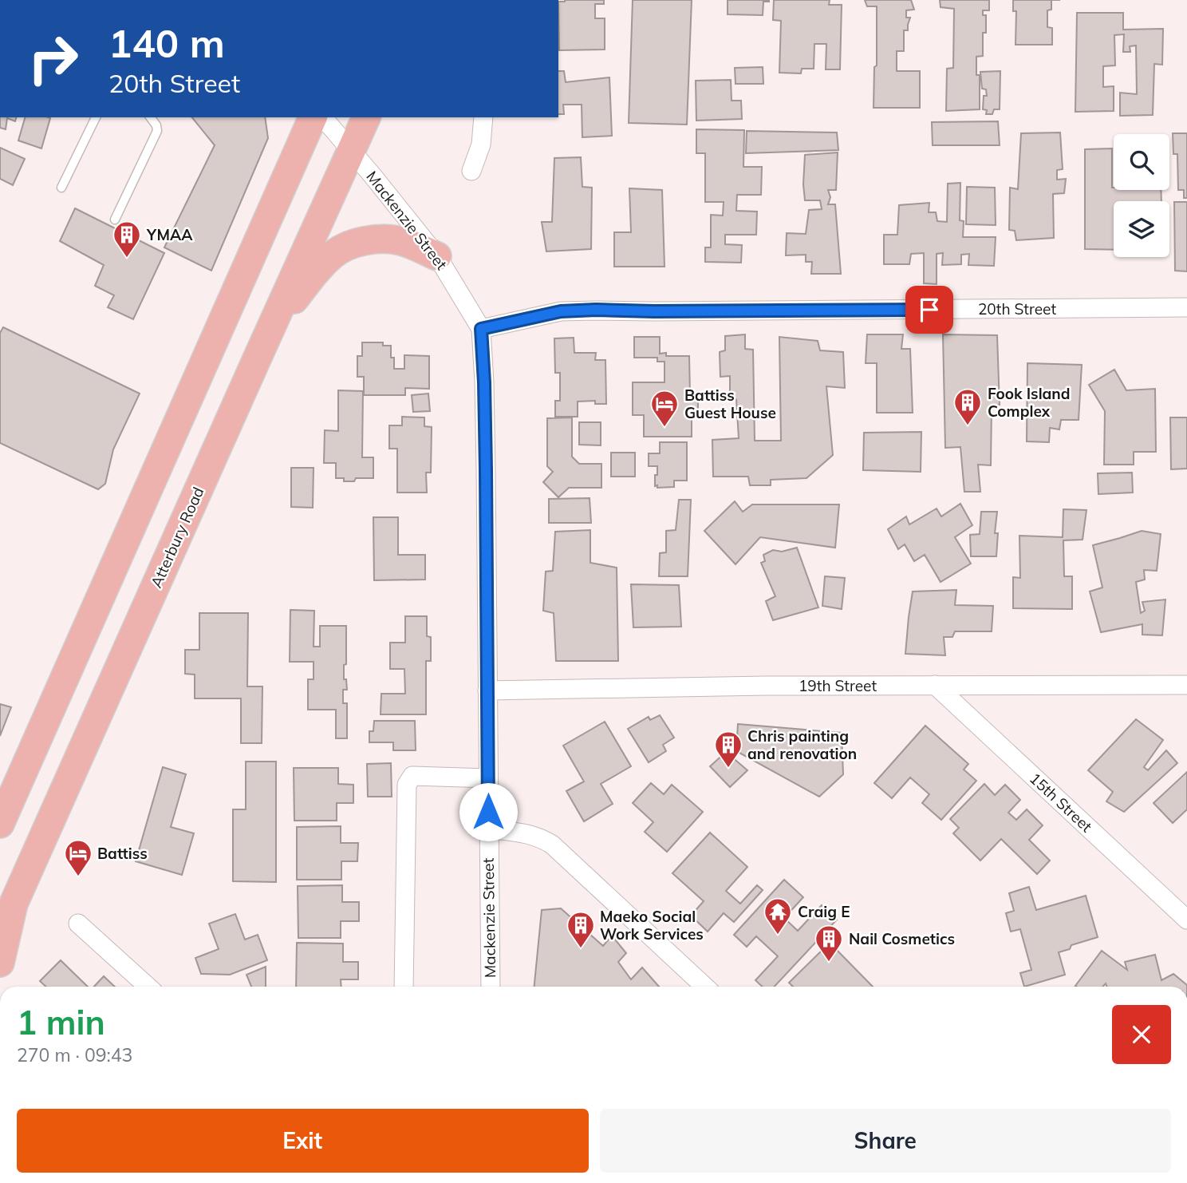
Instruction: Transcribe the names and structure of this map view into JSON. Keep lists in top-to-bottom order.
{
  "streets": {
    "main road": ["Atterbury Road"],
    "street": [
      "Mackenzie Street",
      "20th Street",
      "19th Street",
      "15th Street"
    ]
  },
  "crossings": [
    ["Mackenzie Street", "20th Street"],
    ["Mackenzie Street", "Atterbury Road"],
    ["Mackenzie Street", "19th Street"],
    ["19th Street", "15th Street"]
  ],
  "places": {
    "building": [
      "YMAA",
      "Fook Island Complex",
      "Chris painting and renovation",
      "Maeko Social Work Services",
      "Nail Cosmetics"
    ],
    "hotel": ["Battiss Guest House", "Battiss"],
    "temple": ["Craig E"]
  },
  "page": {
    "turn": ["140 m", "20th Street"],
    "heading": ["1 min", "270 m · 09:43"],
    "buttons": ["Exit", "Share"]
  }
}
